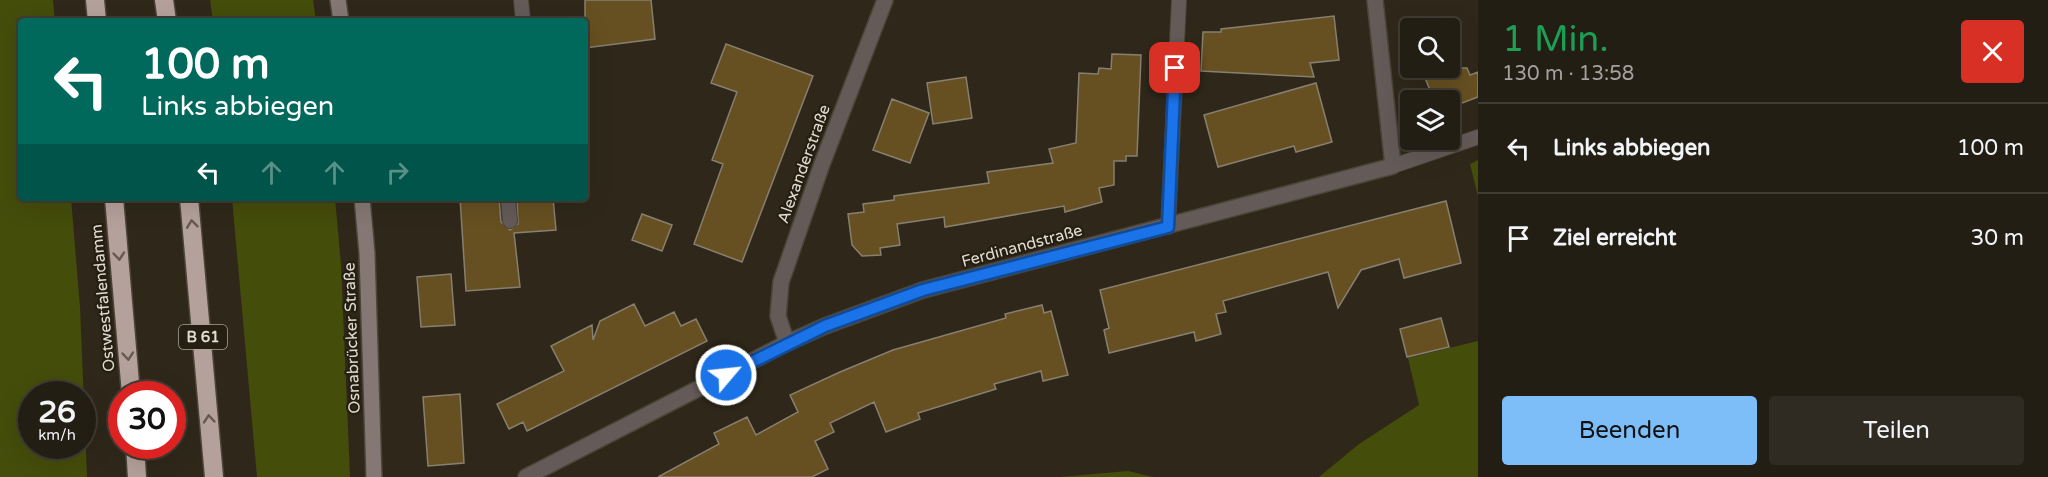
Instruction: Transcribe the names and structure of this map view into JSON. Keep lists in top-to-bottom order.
{
  "streets": {
    "highway": ["Ostwestfalendamm", "B 61"],
    "main road": ["Osnabrücker Straße"],
    "street": ["Alexanderstraße", "Ferdinandstraße"]
  },
  "crossings": [
    ["Alexanderstraße", "Ferdinandstraße"]
  ],
  "page": {
    "heading": ["1 Min.", "130 m · 13:58"],
    "turn": ["100 m", "Links abbiegen"],
    "list": [
      {
        "name": "Links abbiegen",
        "value": "100 m"
      },
      {
        "name": "Ziel erreicht",
        "value": "30 m"
      }
    ],
    "speed": "26 km/h",
    "limit": "30",
    "buttons": ["Beenden", "Teilen"]
  }
}
